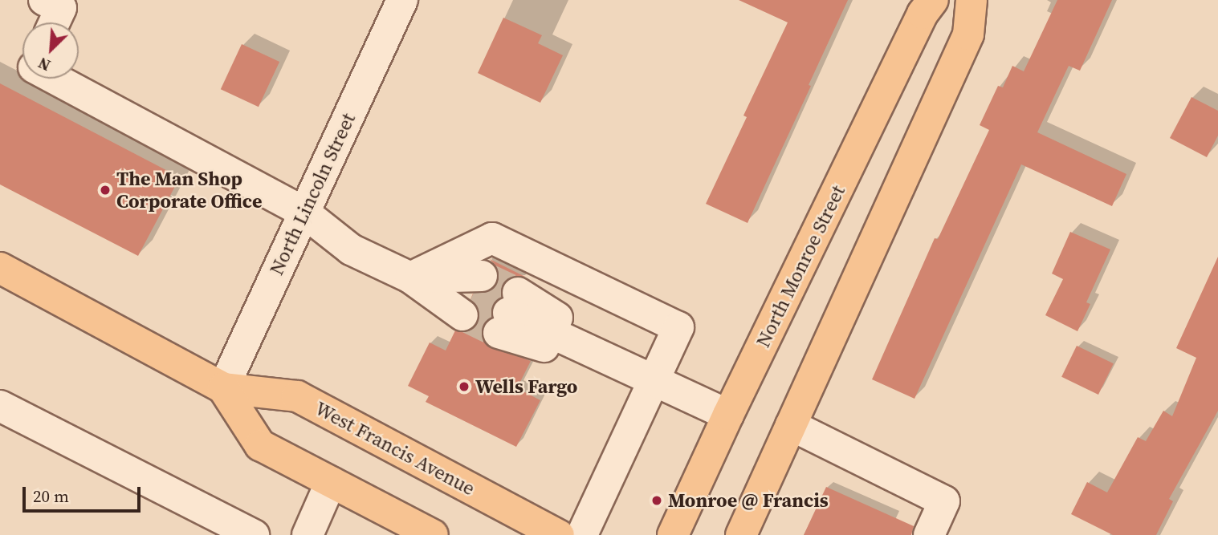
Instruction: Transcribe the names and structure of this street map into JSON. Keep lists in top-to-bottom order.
{
  "streets": {
    "main road": ["North Monroe Street", "West Francis Avenue"],
    "street": ["North Lincoln Street"]
  },
  "crossings": [
    ["North Lincoln Street", "West Francis Avenue"]
  ],
  "places": ["The Man Shop Corporate Office", "Wells Fargo", "Monroe @ Francis"],
  "scale_bar": "20 m",
  "north": "bottom left"
}
